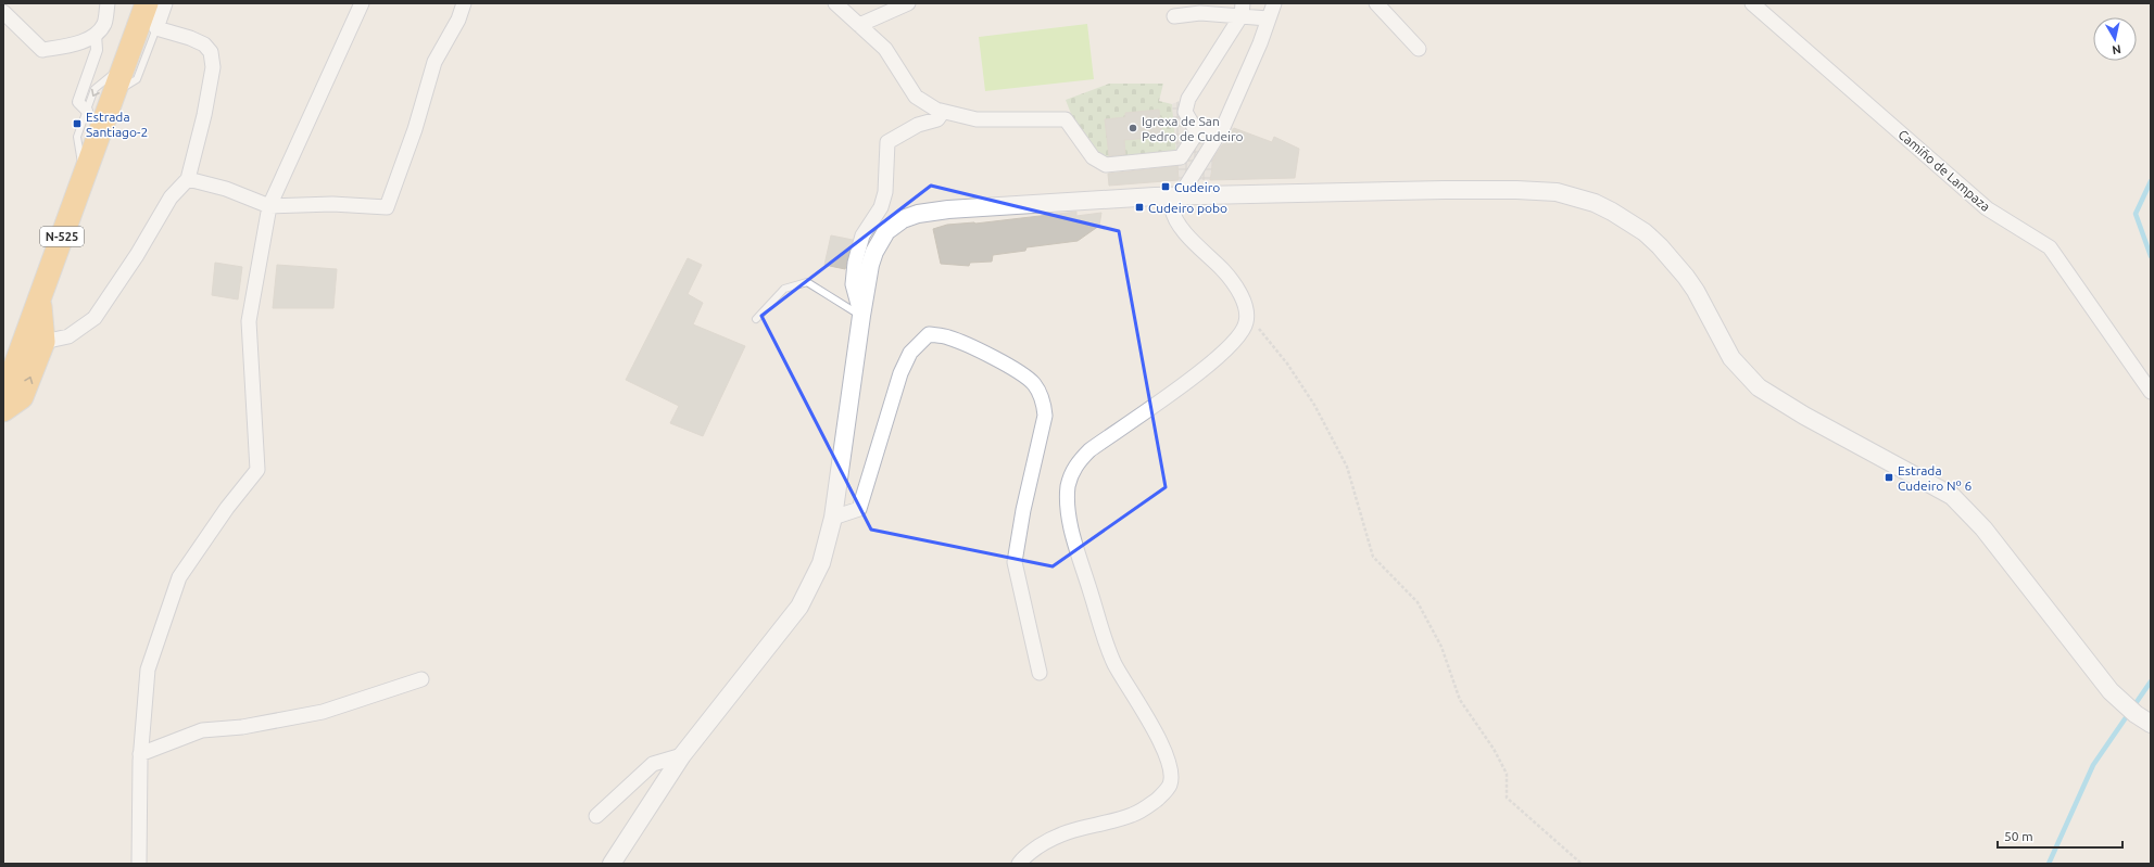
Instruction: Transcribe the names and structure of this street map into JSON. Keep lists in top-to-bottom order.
{
  "streets": {
    "highway": ["N-525"],
    "street": ["Camiño de Lampaza"]
  },
  "places": {
    "transit": [
      "Estrada Santiago-2",
      "Cudeiro",
      "Cudeiro pobo",
      "Estrada Cudeiro Nº 6"
    ],
    "other": ["Igrexa de San Pedro de Cudeiro"]
  },
  "scale_bar": "50 m",
  "north": "bottom"
}
